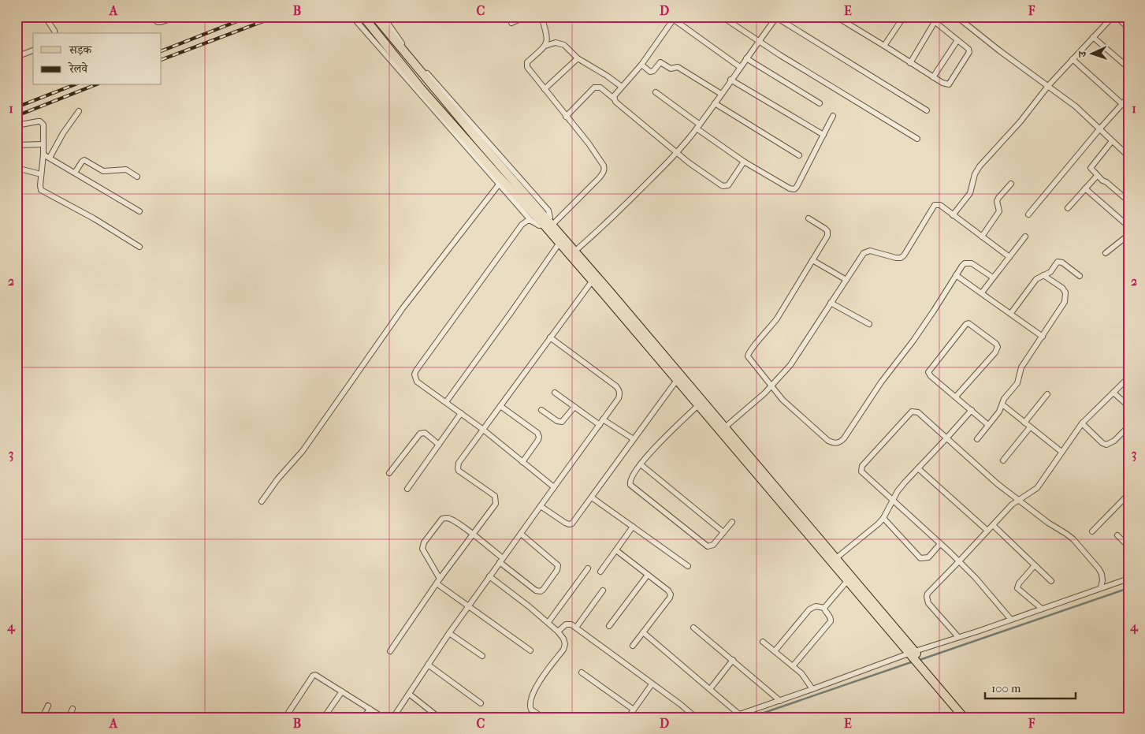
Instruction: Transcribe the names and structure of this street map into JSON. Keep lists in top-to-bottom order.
{
  "legend": ["सड़क", "रेलवे"],
  "scale_bar": "100 m",
  "north": "left",
  "grid": {
    "columns": [
      "A",
      "B",
      "C",
      "D",
      "E",
      "F"
    ],
    "rows": [
      "1",
      "2",
      "3",
      "4"
    ]
  }
}
